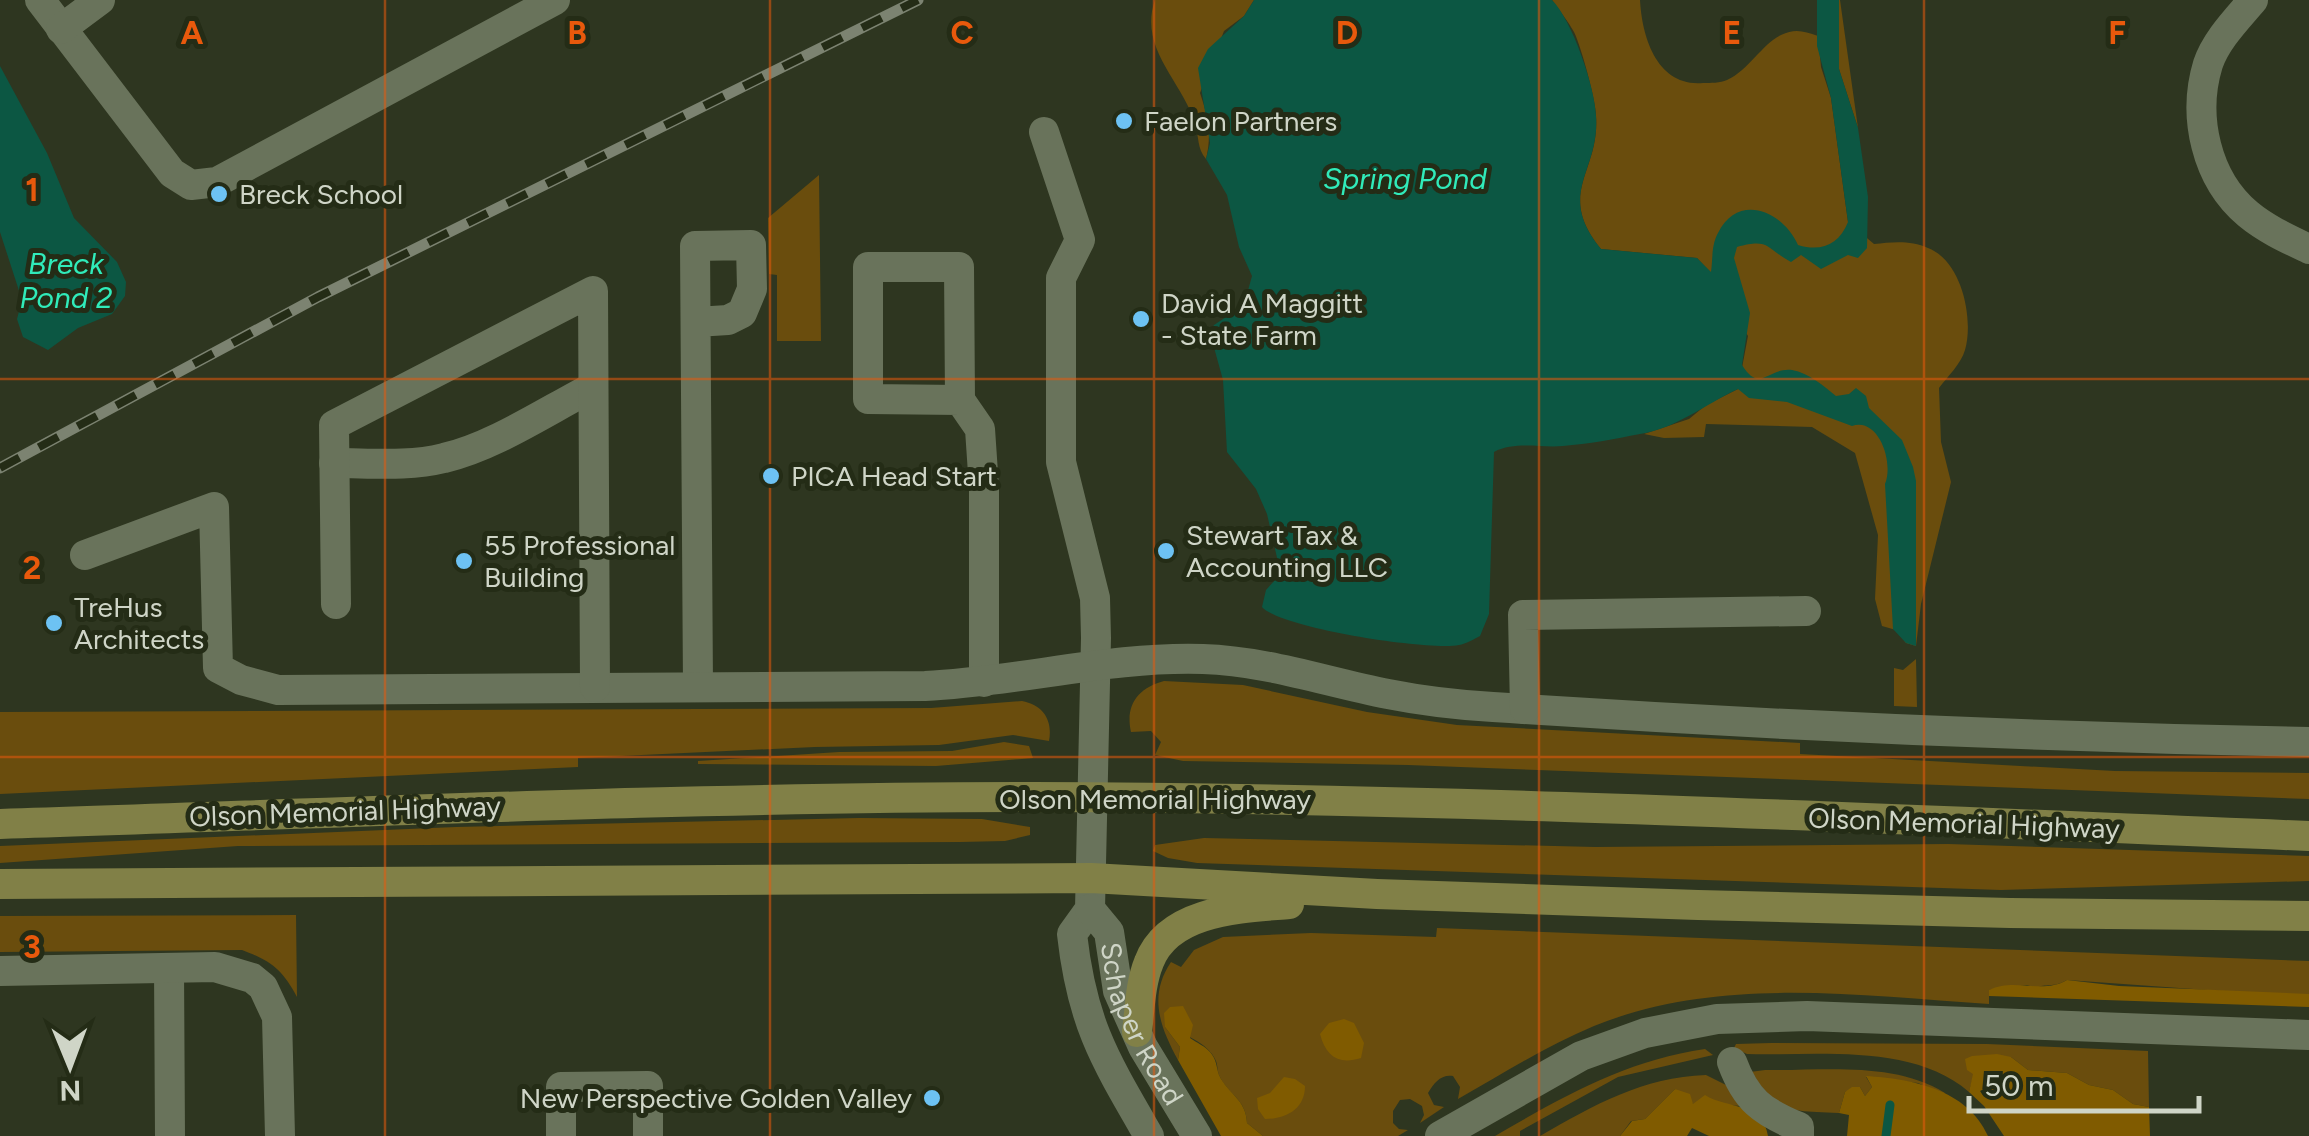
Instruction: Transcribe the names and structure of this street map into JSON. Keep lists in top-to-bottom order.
{
  "streets": {
    "main road": ["Olson Memorial Highway"],
    "street": ["Schaper Road"]
  },
  "crossings": [
    ["Olson Memorial Highway", "Schaper Road"]
  ],
  "water": ["Spring Pond", "Breck Pond 2"],
  "places": [
    "Faelon Partners",
    "Breck School",
    "David A Maggitt - State Farm",
    "PICA Head Start",
    "Stewart Tax & Accounting LLC",
    "55 Professional Building",
    "TreHus Architects",
    "New Perspective Golden Valley"
  ],
  "scale_bar": "50 m",
  "north": "bottom",
  "grid": {
    "columns": [
      "A",
      "B",
      "C",
      "D",
      "E",
      "F"
    ],
    "rows": ["1", "2", "3"]
  }
}
